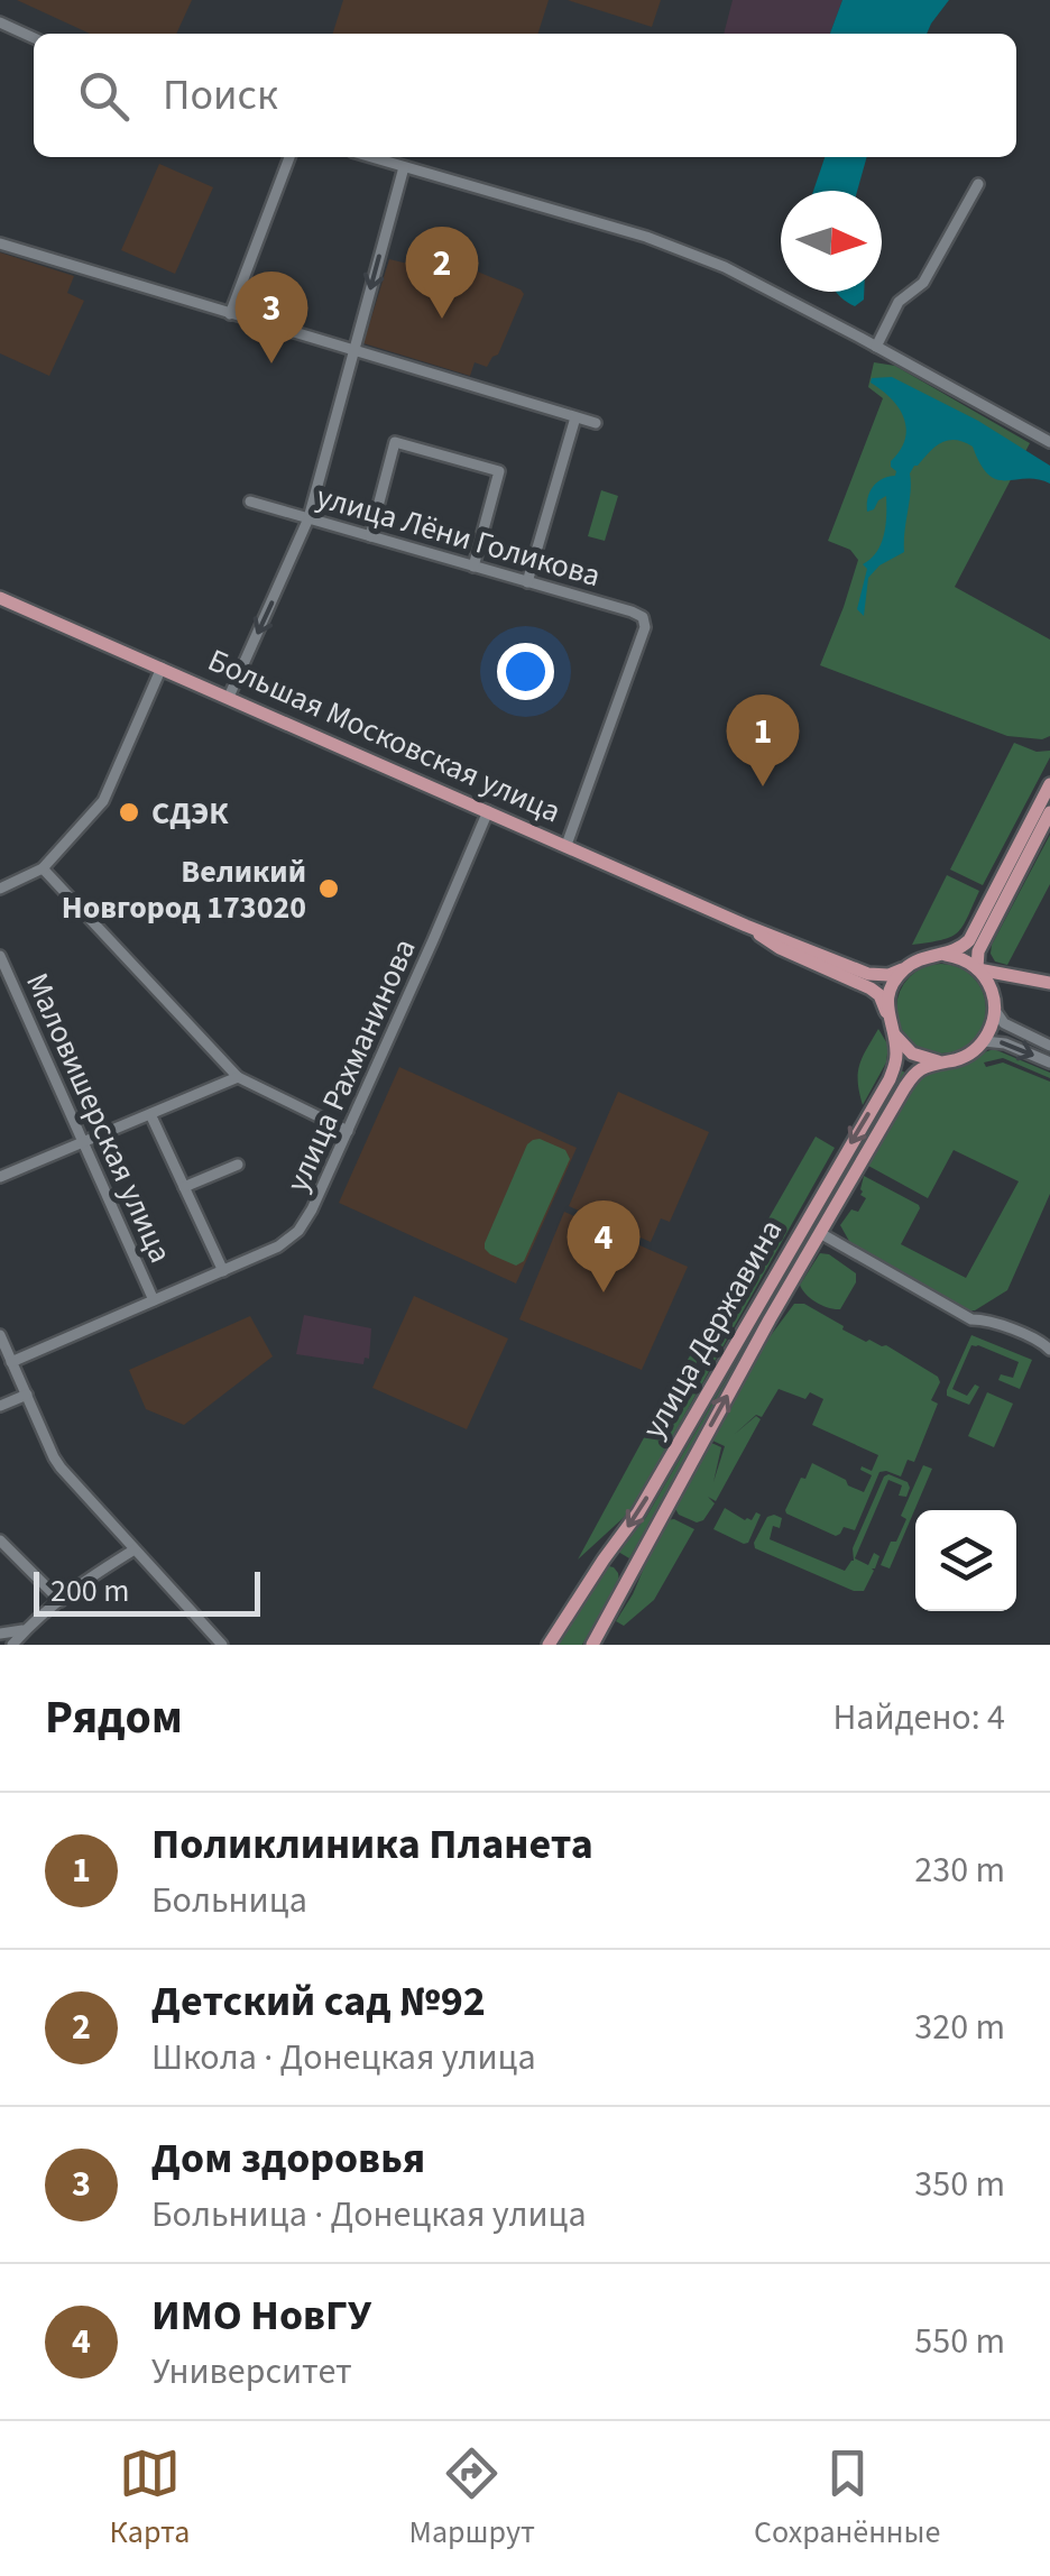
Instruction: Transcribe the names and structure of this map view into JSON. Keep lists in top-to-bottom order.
{
  "streets": {
    "main road": ["Большая Московская улица", "улица Державина"],
    "street": ["улица Лёни Голикова", "улица Рахманинова", "Маловишерская улица"]
  },
  "crossings": [
    ["улица Лёни Голикова", "Большая Московская улица"],
    ["Большая Московская улица", "улица Рахманинова"],
    ["Большая Московская улица", "улица Державина"],
    ["улица Рахманинова", "Маловишерская улица"]
  ],
  "places": ["СДЭК", "Великий Новгород 173020"],
  "scale_bar": "200 m",
  "north": "right",
  "page": {
    "search": "Поиск",
    "pins": [
      "2",
      "3",
      "1",
      "4"
    ],
    "scale": "200 m",
    "heading": ["Рядом", "Найдено: 4"],
    "list": [
      {
        "mark": "1",
        "name": "Поликлиника Планета",
        "note": "Больница",
        "value": "230 m"
      },
      {
        "mark": "2",
        "name": "Детский сад №92",
        "note": "Школа · Донецкая улица",
        "value": "320 m"
      },
      {
        "mark": "3",
        "name": "Дом здоровья",
        "note": "Больница · Донецкая улица",
        "value": "350 m"
      },
      {
        "mark": "4",
        "name": "ИМО НовГУ",
        "note": "Университет",
        "value": "550 m"
      }
    ],
    "nav": ["Карта", "Маршрут", "Сохранённые"]
  }
}
